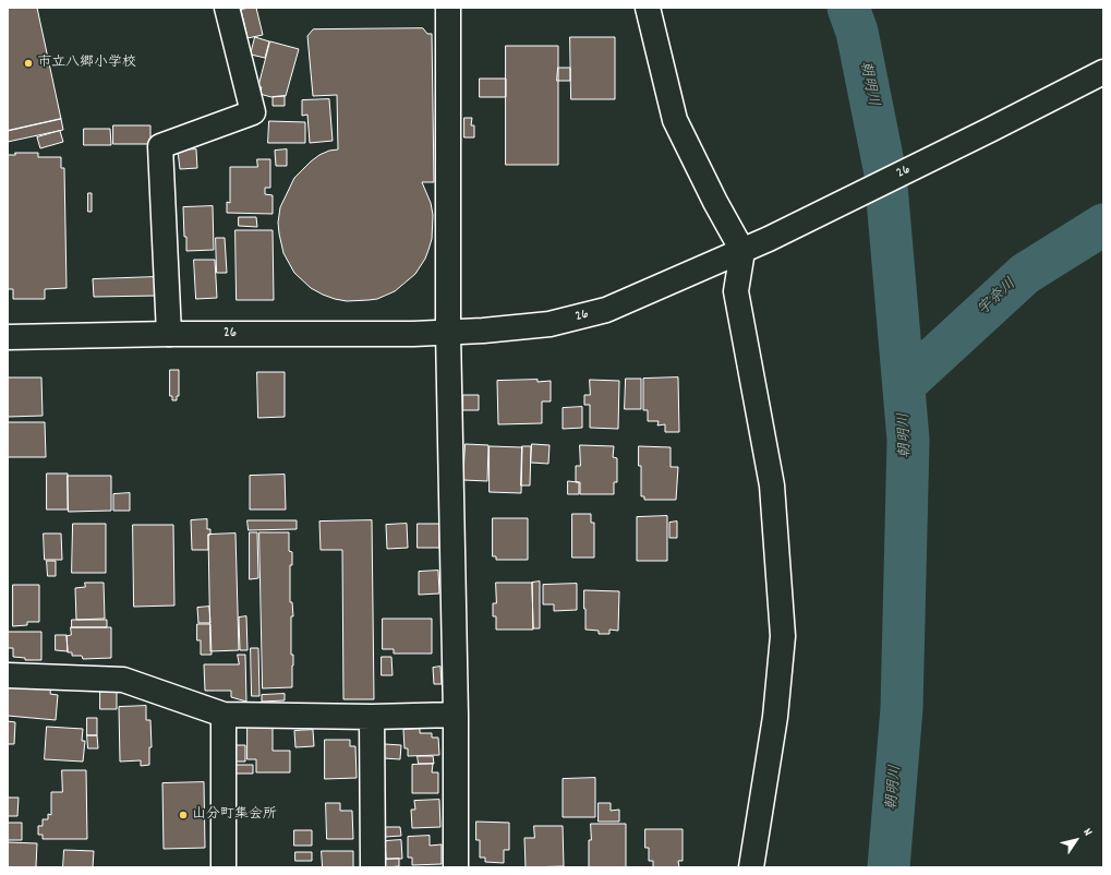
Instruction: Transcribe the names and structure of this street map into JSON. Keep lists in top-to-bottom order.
{
  "streets": {
    "street": ["26"]
  },
  "water": ["朝明川", "宇奈川"],
  "places": ["市立八郷小学校", "山分町集会所"],
  "north": "top right"
}
